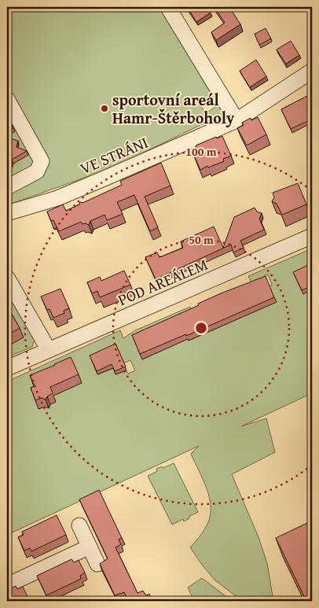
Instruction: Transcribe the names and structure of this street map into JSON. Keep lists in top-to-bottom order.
{
  "streets": {
    "street": ["VE STRÁNI", "POD AREÁLEM"]
  },
  "places": ["sportovní areál Hamr-Štěrboholy"],
  "rings": ["100 m", "50 m"]
}
